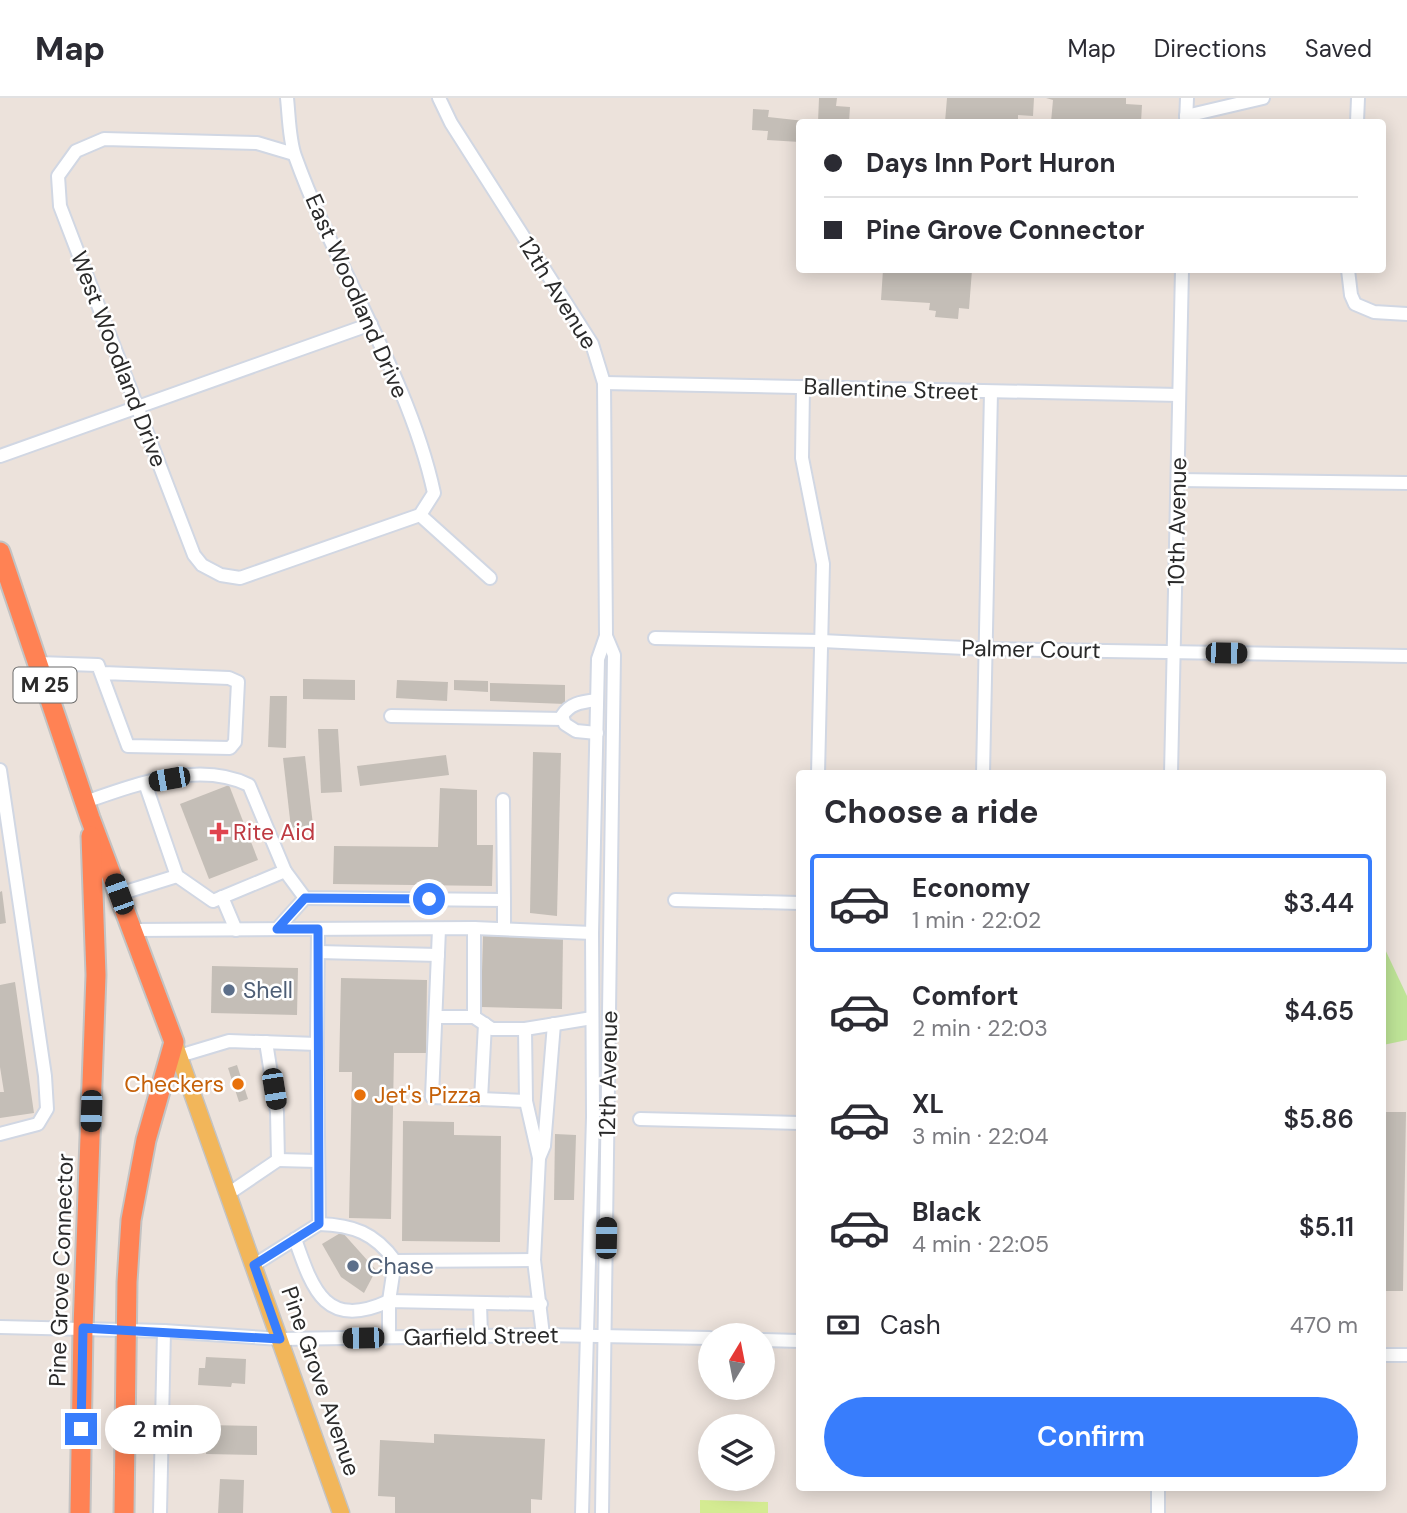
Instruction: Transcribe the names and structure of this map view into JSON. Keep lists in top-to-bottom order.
{
  "streets": {
    "highway": ["M 25", "Pine Grove Connector", "Pine Grove Avenue"],
    "street": [
      "12th Avenue",
      "East Woodland Drive",
      "West Woodland Drive",
      "Ballentine Street",
      "10th Avenue",
      "Palmer Court",
      "Garfield Street"
    ]
  },
  "crossings": [
    ["12th Avenue", "Ballentine Street"],
    ["12th Avenue", "Garfield Street"],
    ["East Woodland Drive", "West Woodland Drive"],
    ["Ballentine Street", "10th Avenue"],
    ["10th Avenue", "Palmer Court"],
    ["Pine Grove Connector", "Garfield Street"],
    ["Pine Grove Connector", "Pine Grove Avenue"],
    ["Garfield Street", "Pine Grove Avenue"]
  ],
  "places": {
    "health": ["Rite Aid"],
    "other": [
      "Shell",
      "Checkers",
      "Jet's Pizza",
      "Chase"
    ]
  },
  "north": "top",
  "page": {
    "header": "Map",
    "nav": ["Map", "Directions", "Saved"],
    "banner": ["Days Inn Port Huron", "Pine Grove Connector"],
    "heading": "Choose a ride",
    "list": [
      {
        "name": "Economy",
        "note": "1 min · 22:02",
        "value": "$3.44"
      },
      {
        "name": "Comfort",
        "note": "2 min · 22:03",
        "value": "$4.65"
      },
      {
        "name": "XL",
        "note": "3 min · 22:04",
        "value": "$5.86"
      },
      {
        "name": "Black",
        "note": "4 min · 22:05",
        "value": "$5.11"
      }
    ],
    "pay": ["Cash", "470 m"],
    "buttons": "Confirm",
    "bubble": "2 min"
  }
}
